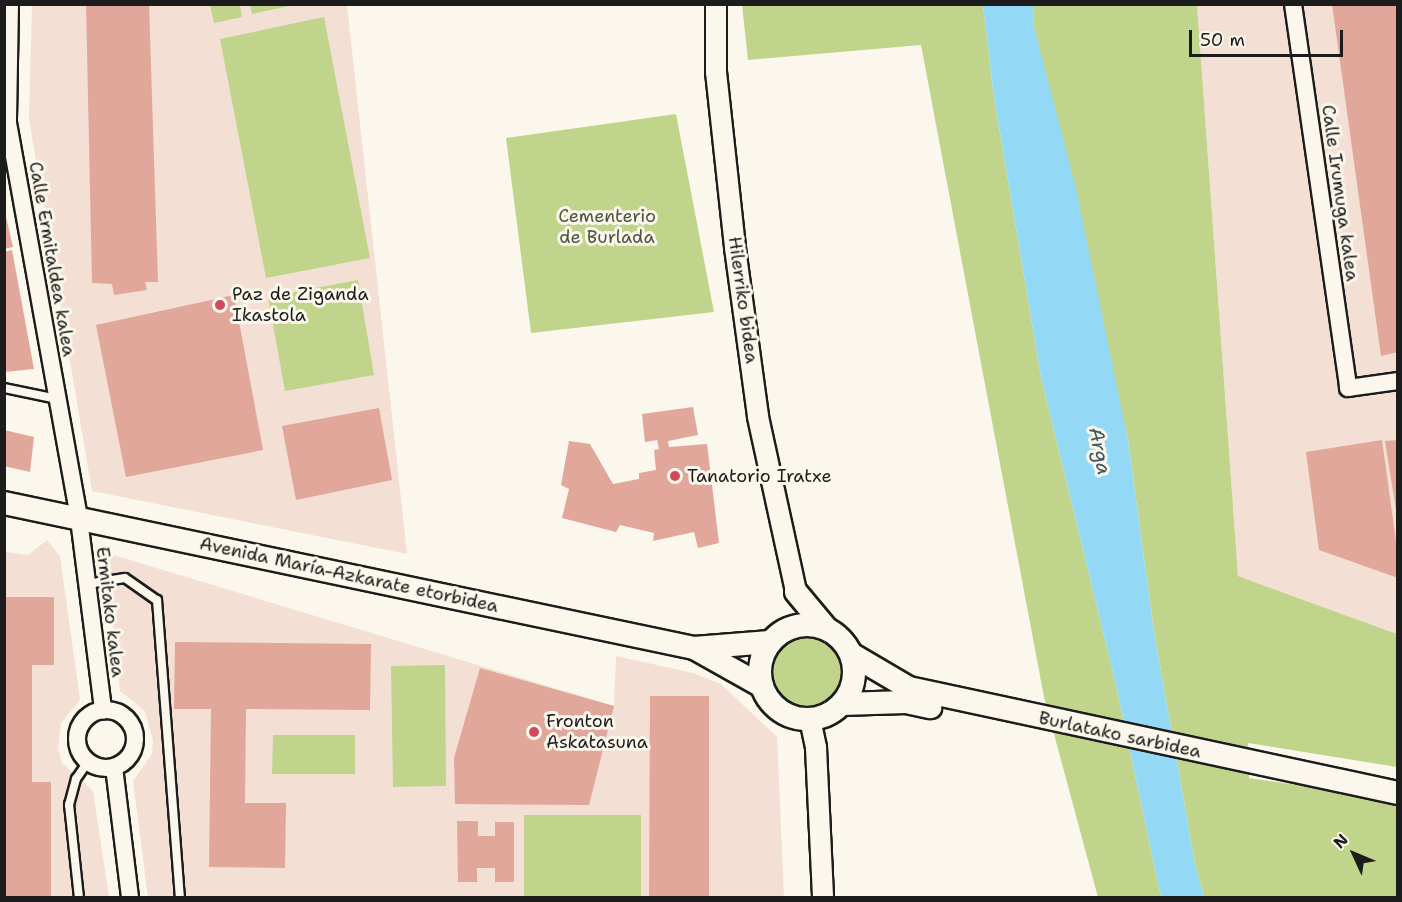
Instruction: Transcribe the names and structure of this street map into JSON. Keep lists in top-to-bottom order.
{
  "streets": {
    "main road": ["Hilerriko bidea", "Avenida María-Azkarate etorbidea", "Burlatako sarbidea"],
    "street": ["Calle Irumuga kalea", "Calle Ermitaldea kalea", "Ermitako kalea"]
  },
  "crossings": [
    ["Calle Ermitaldea kalea", "Avenida María-Azkarate etorbidea"],
    ["Calle Ermitaldea kalea", "Ermitako kalea"],
    ["Hilerriko bidea", "Burlatako sarbidea"],
    ["Avenida María-Azkarate etorbidea", "Ermitako kalea"]
  ],
  "water": ["Arga"],
  "parks": ["Cementerio de Burlada"],
  "places": ["Paz de Ziganda Ikastola", "Tanatorio Iratxe", "Fronton Askatasuna"],
  "scale_bar": "50 m",
  "north": "top left"
}
